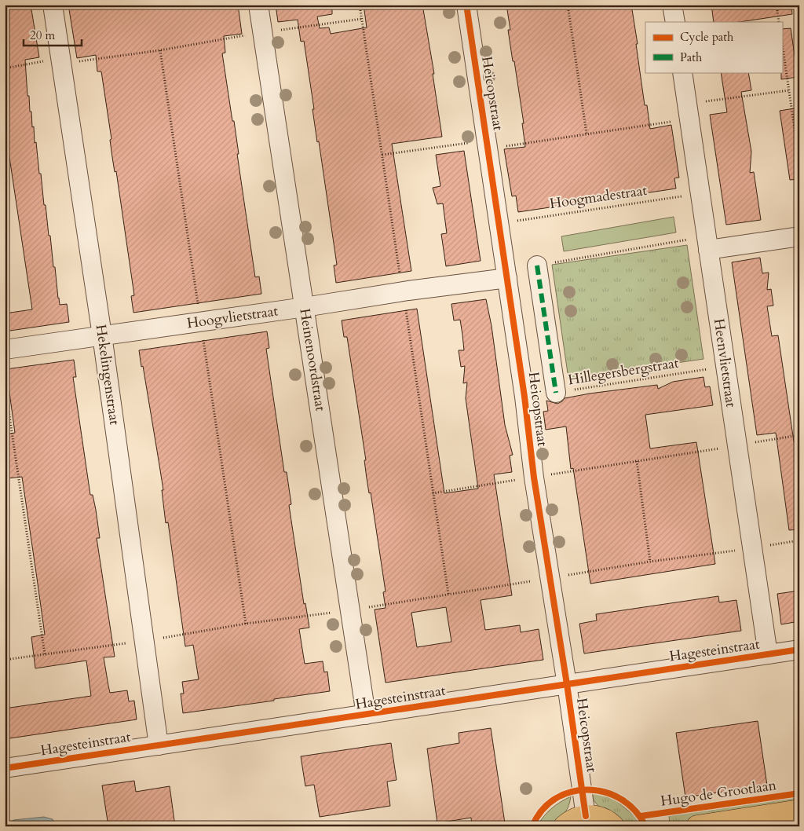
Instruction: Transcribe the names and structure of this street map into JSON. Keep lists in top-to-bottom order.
{
  "streets": {
    "main road": ["Hugo de Grootlaan"],
    "street": [
      "Heicopstraat",
      "Hoogvlietstraat",
      "Heinenoordstraat",
      "Heenvlietstraat",
      "Hekelingenstraat",
      "Hagesteinstraat"
    ],
    "path": ["Hoogmadestraat", "Hillegersbergstraat"]
  },
  "crossings": [
    ["Heicopstraat", "Hoogmadestraat"],
    ["Heicopstraat", "Hoogvlietstraat"],
    ["Heicopstraat", "Hagesteinstraat"],
    ["Hoogmadestraat", "Heenvlietstraat"],
    ["Hoogvlietstraat", "Heinenoordstraat"],
    ["Hoogvlietstraat", "Hekelingenstraat"],
    ["Heinenoordstraat", "Hagesteinstraat"],
    ["Heenvlietstraat", "Hillegersbergstraat"],
    ["Heenvlietstraat", "Hagesteinstraat"],
    ["Hekelingenstraat", "Hagesteinstraat"]
  ],
  "legend": ["Cycle path", "Path"],
  "scale_bar": "20 m"
}
